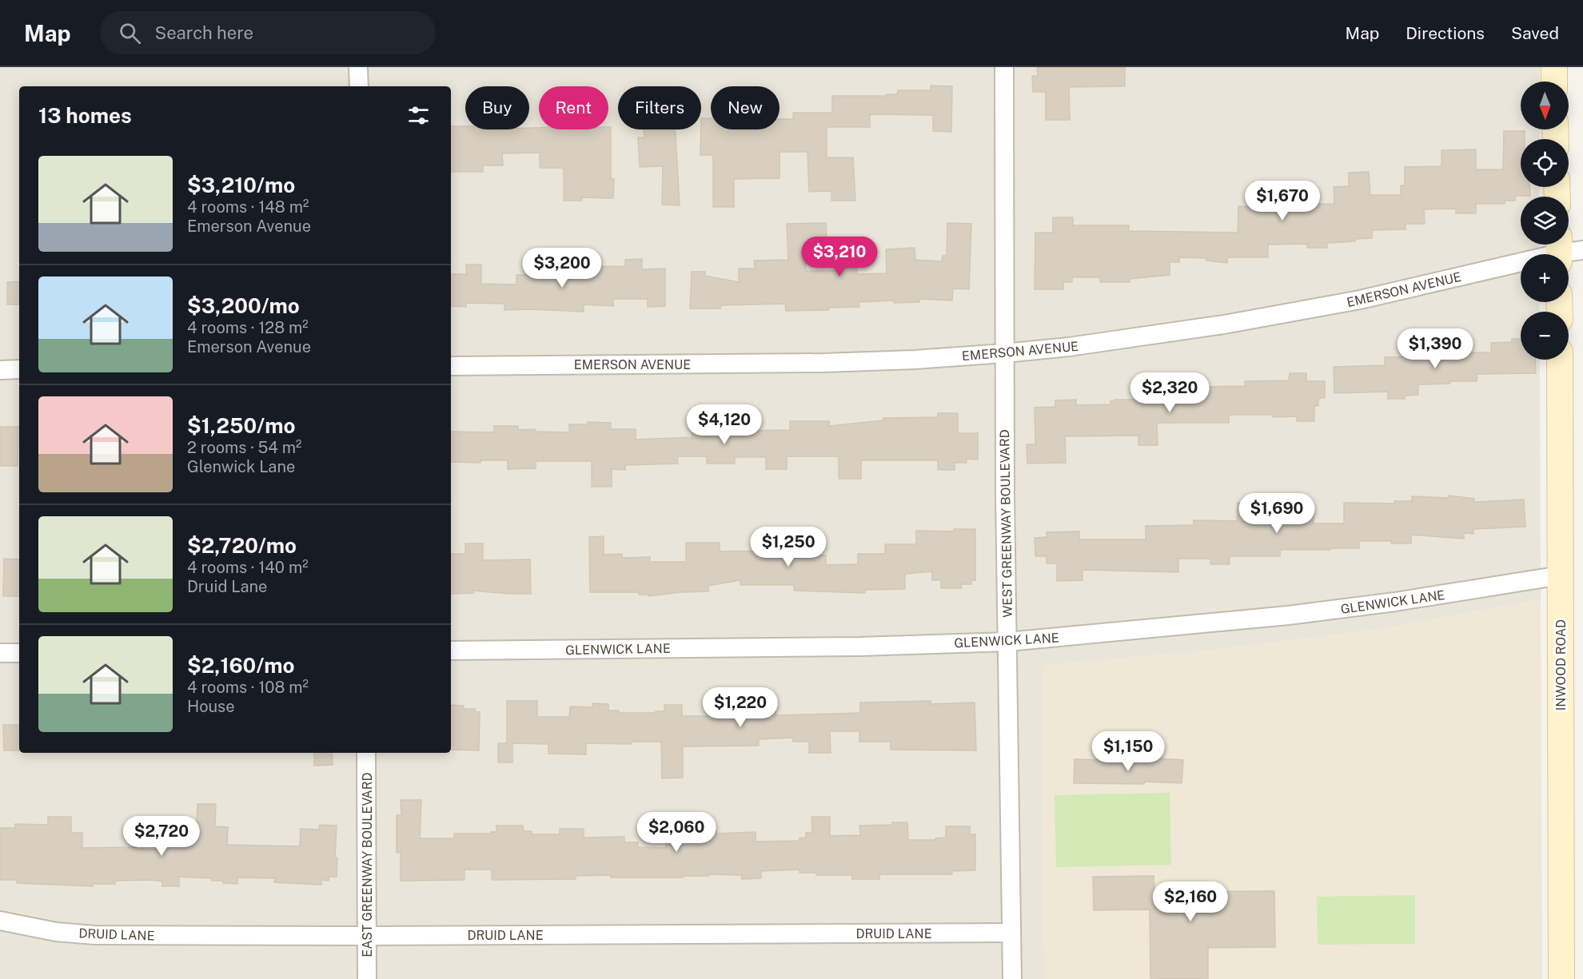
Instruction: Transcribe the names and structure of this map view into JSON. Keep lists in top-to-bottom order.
{
  "streets": {
    "main road": ["INWOOD ROAD"],
    "street": [
      "EMERSON AVENUE",
      "WEST GREENWAY BOULEVARD",
      "GLENWICK LANE",
      "EAST GREENWAY BOULEVARD",
      "DRUID LANE"
    ]
  },
  "crossings": [
    ["EMERSON AVENUE", "WEST GREENWAY BOULEVARD"],
    ["WEST GREENWAY BOULEVARD", "GLENWICK LANE"],
    ["WEST GREENWAY BOULEVARD", "DRUID LANE"],
    ["GLENWICK LANE", "INWOOD ROAD"],
    ["EAST GREENWAY BOULEVARD", "DRUID LANE"]
  ],
  "north": "bottom",
  "page": {
    "header": "Map",
    "search": "Search here",
    "nav": ["Map", "Directions", "Saved"],
    "map_buttons": ["+", "−"],
    "chip": [
      "Buy",
      "Rent",
      "Filters",
      "New"
    ],
    "heading": "13 homes",
    "list": [
      {
        "name": "$3,210/mo",
        "note": "4 rooms · 148 m² · Emerson Avenue"
      },
      {
        "name": "$3,200/mo",
        "note": "4 rooms · 128 m² · Emerson Avenue"
      },
      {
        "name": "$1,250/mo",
        "note": "2 rooms · 54 m² · Glenwick Lane"
      },
      {
        "name": "$2,720/mo",
        "note": "4 rooms · 140 m² · Druid Lane"
      },
      {
        "name": "$2,160/mo",
        "note": "4 rooms · 108 m² · House"
      }
    ],
    "price": [
      "$1,670",
      "$3,210",
      "$3,200",
      "$1,390",
      "$2,320",
      "$4,120",
      "$1,690",
      "$1,250",
      "$1,220",
      "$1,150",
      "$2,060",
      "$2,720",
      "$2,160"
    ]
  }
}
